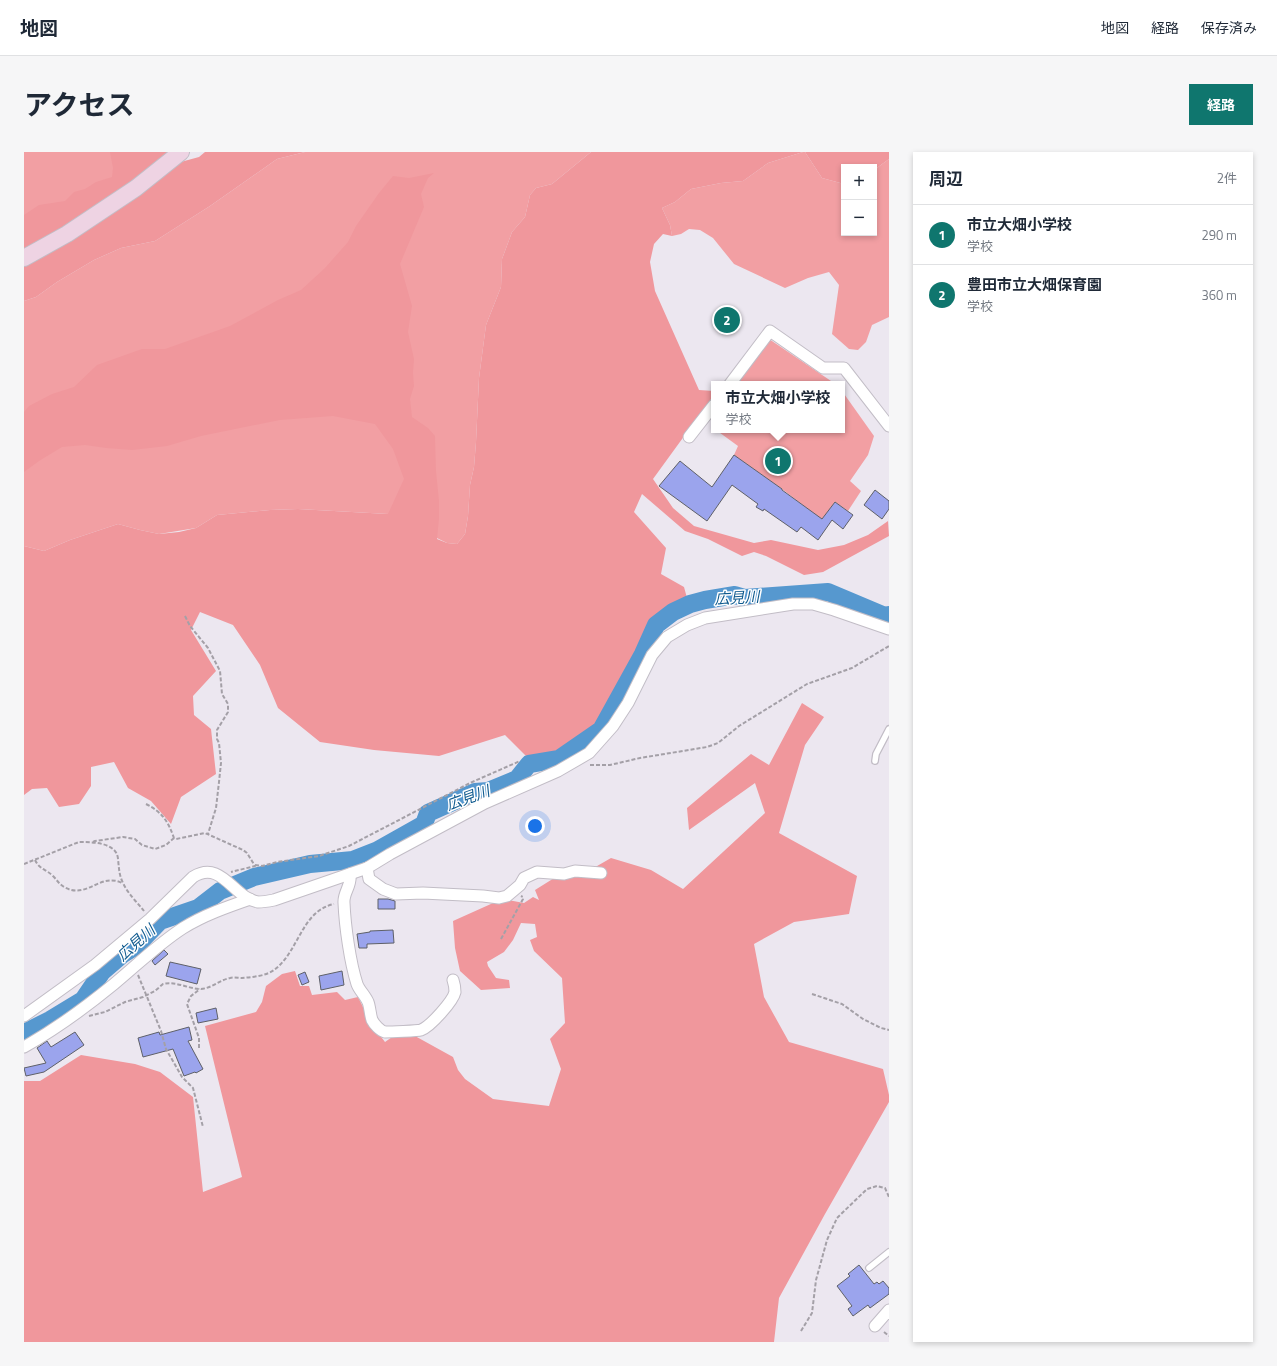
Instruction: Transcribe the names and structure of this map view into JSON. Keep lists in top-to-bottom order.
{
  "water": ["広見川"],
  "page": {
    "header": "地図",
    "nav": ["地図", "経路", "保存済み"],
    "title": "アクセス",
    "buttons": "経路",
    "heading": ["周辺", "2件"],
    "map_buttons": ["+", "−"],
    "list": [
      {
        "mark": "1",
        "name": "市立大畑小学校",
        "note": "学校",
        "value": "290 m"
      },
      {
        "mark": "2",
        "name": "豊田市立大畑保育園",
        "note": "学校",
        "value": "360 m"
      }
    ],
    "pins": ["2", "1"],
    "popup": ["市立大畑小学校", "学校"]
  }
}
